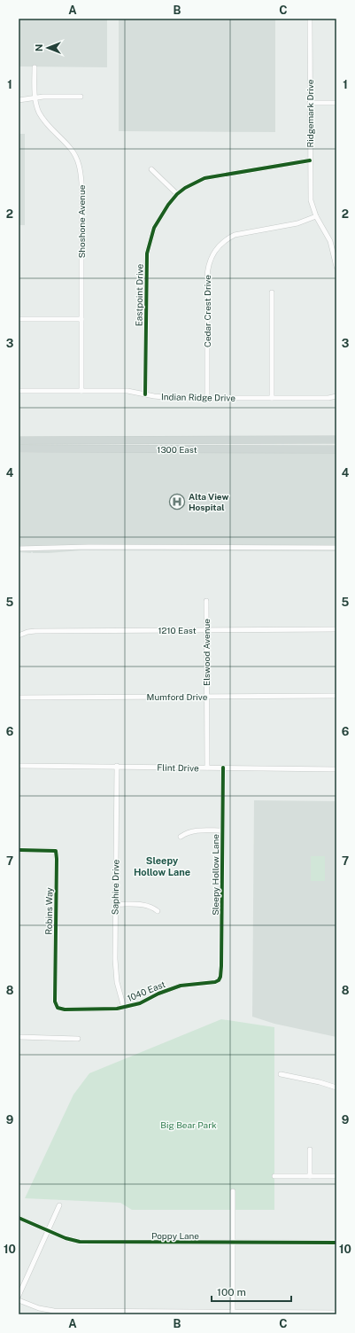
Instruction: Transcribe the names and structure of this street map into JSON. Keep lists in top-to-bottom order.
{
  "streets": {
    "main road": ["1300 East"],
    "street": [
      "Ridgemark Drive",
      "Shoshone Avenue",
      "Eastpoint Drive",
      "Cedar Crest Drive",
      "Indian Ridge Drive",
      "1210 East",
      "Elswood Avenue",
      "Mumford Drive",
      "Flint Drive",
      "Sleepy Hollow Lane",
      "Saphire Drive",
      "Robins Way",
      "1040 East",
      "Poppy Lane"
    ]
  },
  "crossings": [
    ["Ridgemark Drive", "Eastpoint Drive"],
    ["Ridgemark Drive", "Cedar Crest Drive"],
    ["Shoshone Avenue", "Indian Ridge Drive"],
    ["Eastpoint Drive", "Indian Ridge Drive"],
    ["Cedar Crest Drive", "Indian Ridge Drive"],
    ["1210 East", "Elswood Avenue"],
    ["Elswood Avenue", "Mumford Drive"],
    ["Elswood Avenue", "Flint Drive"],
    ["Flint Drive", "Sleepy Hollow Lane"],
    ["Flint Drive", "Saphire Drive"],
    ["Sleepy Hollow Lane", "1040 East"],
    ["Saphire Drive", "1040 East"],
    ["Robins Way", "1040 East"]
  ],
  "districts": ["Sleepy Hollow Lane"],
  "parks": ["Big Bear Park"],
  "places": {
    "hospital": ["Alta View Hospital"]
  },
  "scale_bar": "100 m",
  "north": "left",
  "grid": {
    "columns": ["A", "B", "C"],
    "rows": [
      "1",
      "2",
      "3",
      "4",
      "5",
      "6",
      "7",
      "8",
      "9",
      "10"
    ]
  }
}
